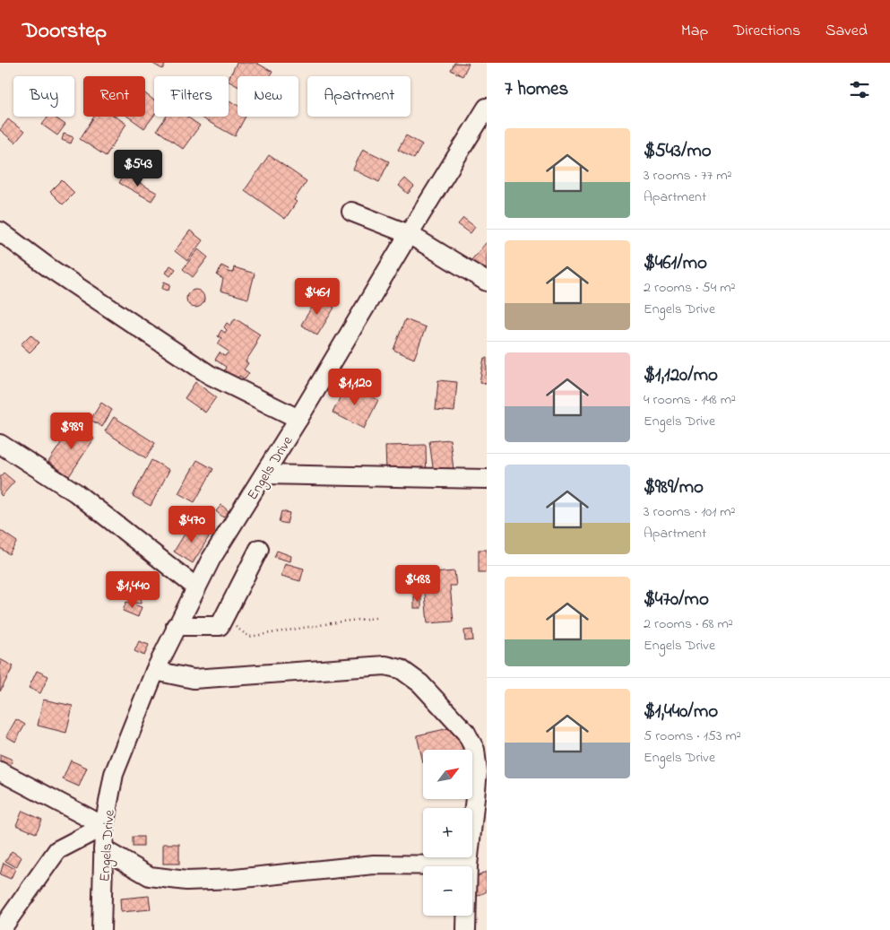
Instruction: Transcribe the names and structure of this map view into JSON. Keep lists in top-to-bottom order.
{
  "streets": {
    "street": ["Engels Drive"]
  },
  "north": "top right",
  "page": {
    "header": "Doorstep",
    "nav": ["Map", "Directions", "Saved"],
    "heading": "7 homes",
    "chip": [
      "Buy",
      "Rent",
      "Filters",
      "New",
      "Apartment"
    ],
    "list": [
      {
        "name": "$543/mo",
        "note": "3 rooms · 77 m² · Apartment"
      },
      {
        "name": "$461/mo",
        "note": "2 rooms · 54 m² · Engels Drive"
      },
      {
        "name": "$1,120/mo",
        "note": "4 rooms · 148 m² · Engels Drive"
      },
      {
        "name": "$989/mo",
        "note": "3 rooms · 101 m² · Apartment"
      },
      {
        "name": "$470/mo",
        "note": "2 rooms · 68 m² · Engels Drive"
      },
      {
        "name": "$1,440/mo",
        "note": "5 rooms · 153 m² · Engels Drive"
      }
    ],
    "price": [
      "$543",
      "$461",
      "$1,120",
      "$989",
      "$470",
      "$488",
      "$1,440"
    ],
    "map_buttons": ["+", "−"]
  }
}
